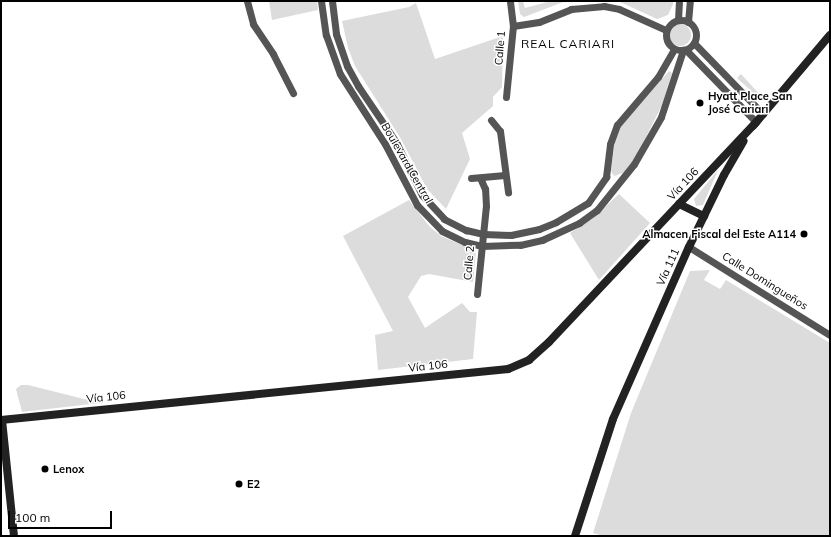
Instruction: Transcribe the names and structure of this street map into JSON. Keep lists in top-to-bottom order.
{
  "streets": {
    "main road": ["Vía 106", "Vía 111"],
    "street": [
      "Calle 1",
      "Boulevard Central",
      "Calle 2",
      "Calle Domingueños"
    ]
  },
  "crossings": [
    ["Boulevard Central", "Calle 2"],
    ["Vía 106", "Vía 111"],
    ["Vía 111", "Calle Domingueños"]
  ],
  "districts": ["REAL CARIARI"],
  "places": [
    "Hyatt Place San José Cariari",
    "Almacen Fiscal del Este A114",
    "Lenox",
    "E2"
  ],
  "scale_bar": "100 m"
}
